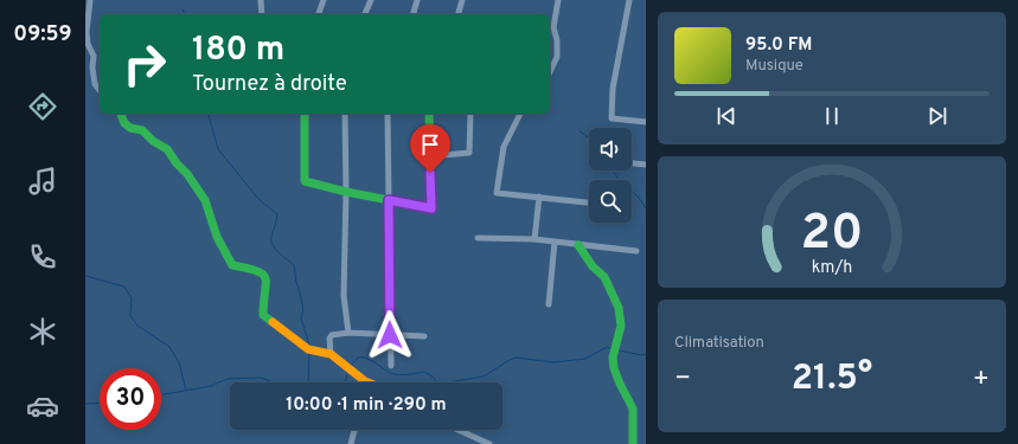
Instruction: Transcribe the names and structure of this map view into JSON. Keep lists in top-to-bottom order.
{
  "page": {
    "tabs": "09:59",
    "turn": ["180 m", "Tournez à droite"],
    "song": ["95.0 FM", "Musique"],
    "tile": "Climatisation",
    "heat": ["−", "21.5°", "+"],
    "limit": "30",
    "trip": "10:00 · 1 min · 290 m",
    "gauge": ["20", "km/h"]
  }
}
